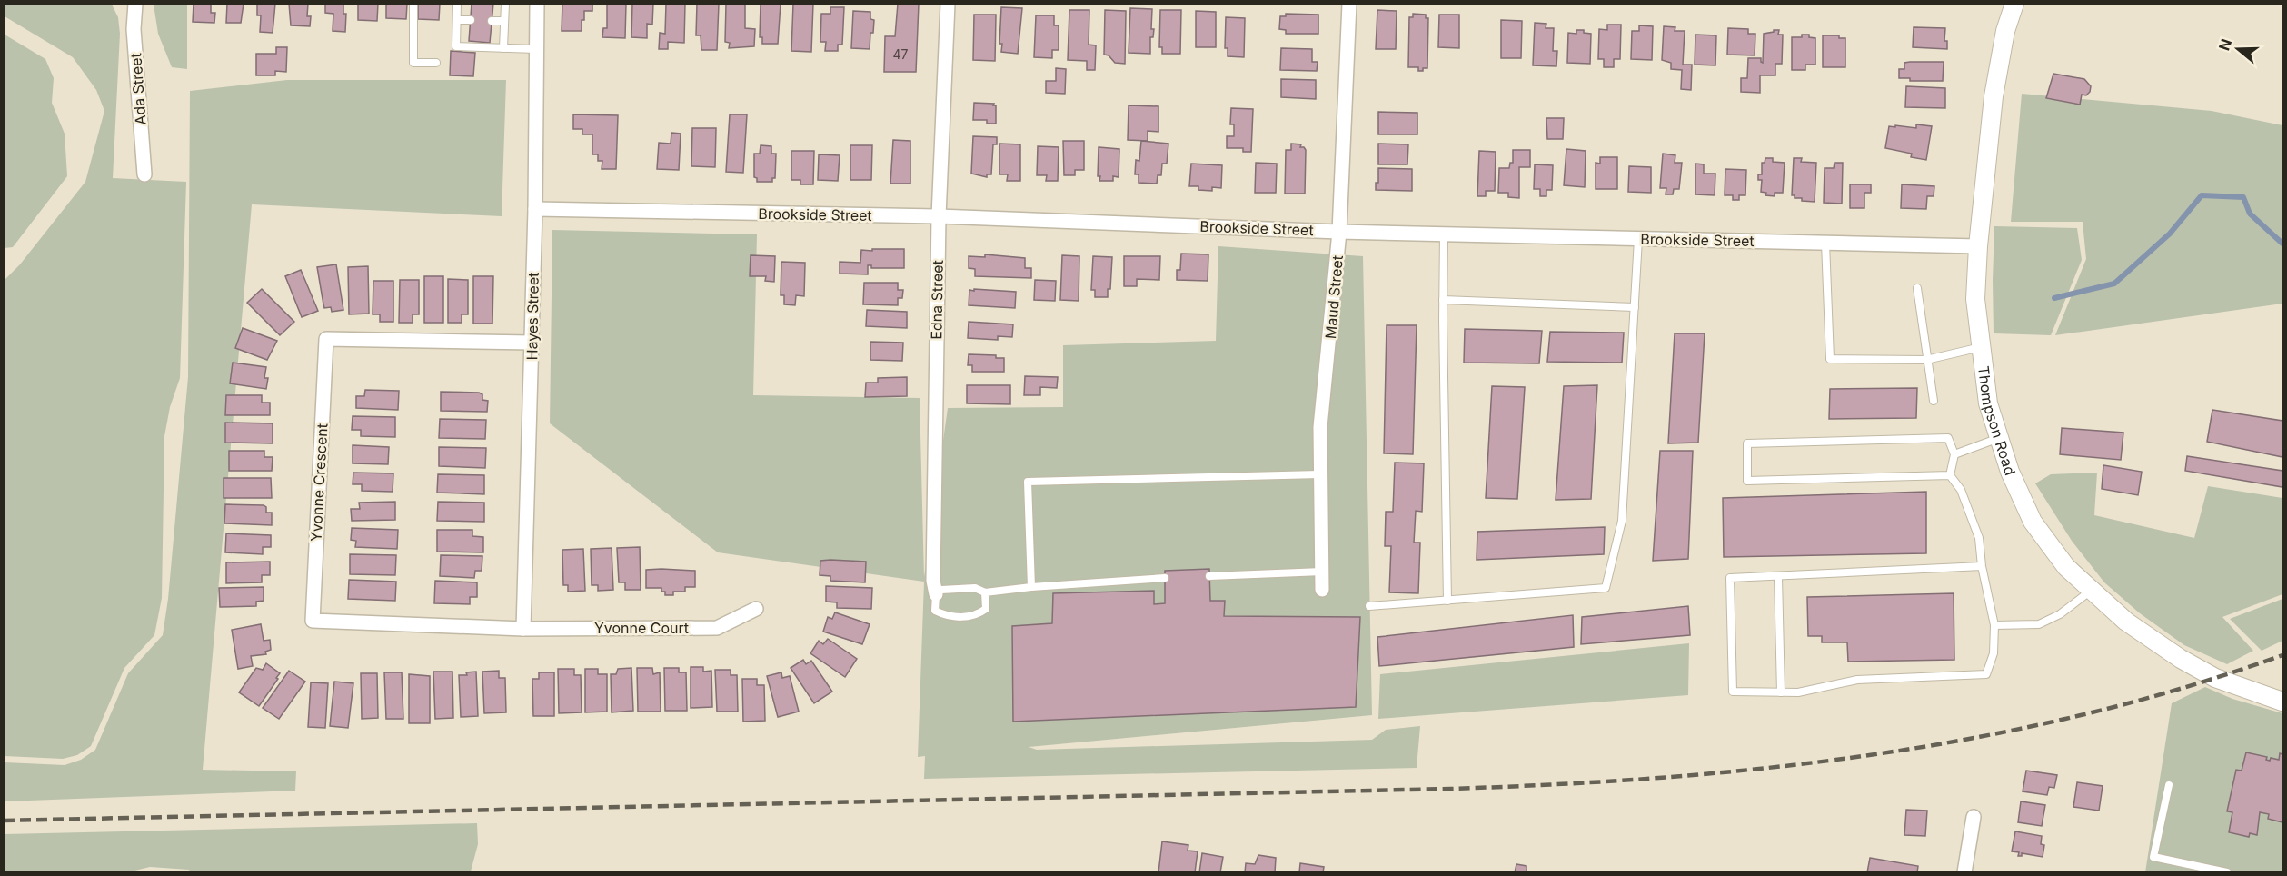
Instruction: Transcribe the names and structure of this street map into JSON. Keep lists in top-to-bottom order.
{
  "streets": {
    "street": [
      "Ada Street",
      "Brookside Street",
      "Maud Street",
      "Edna Street",
      "Hayes Street",
      "Thompson Road",
      "Yvonne Crescent",
      "Yvonne Court"
    ]
  },
  "crossings": [
    ["Brookside Street", "Maud Street"],
    ["Brookside Street", "Edna Street"],
    ["Brookside Street", "Hayes Street"],
    ["Brookside Street", "Thompson Road"],
    ["Hayes Street", "Yvonne Crescent"],
    ["Hayes Street", "Yvonne Court"],
    ["Yvonne Crescent", "Yvonne Court"]
  ],
  "house_numbers": ["47"],
  "north": "left"
}
